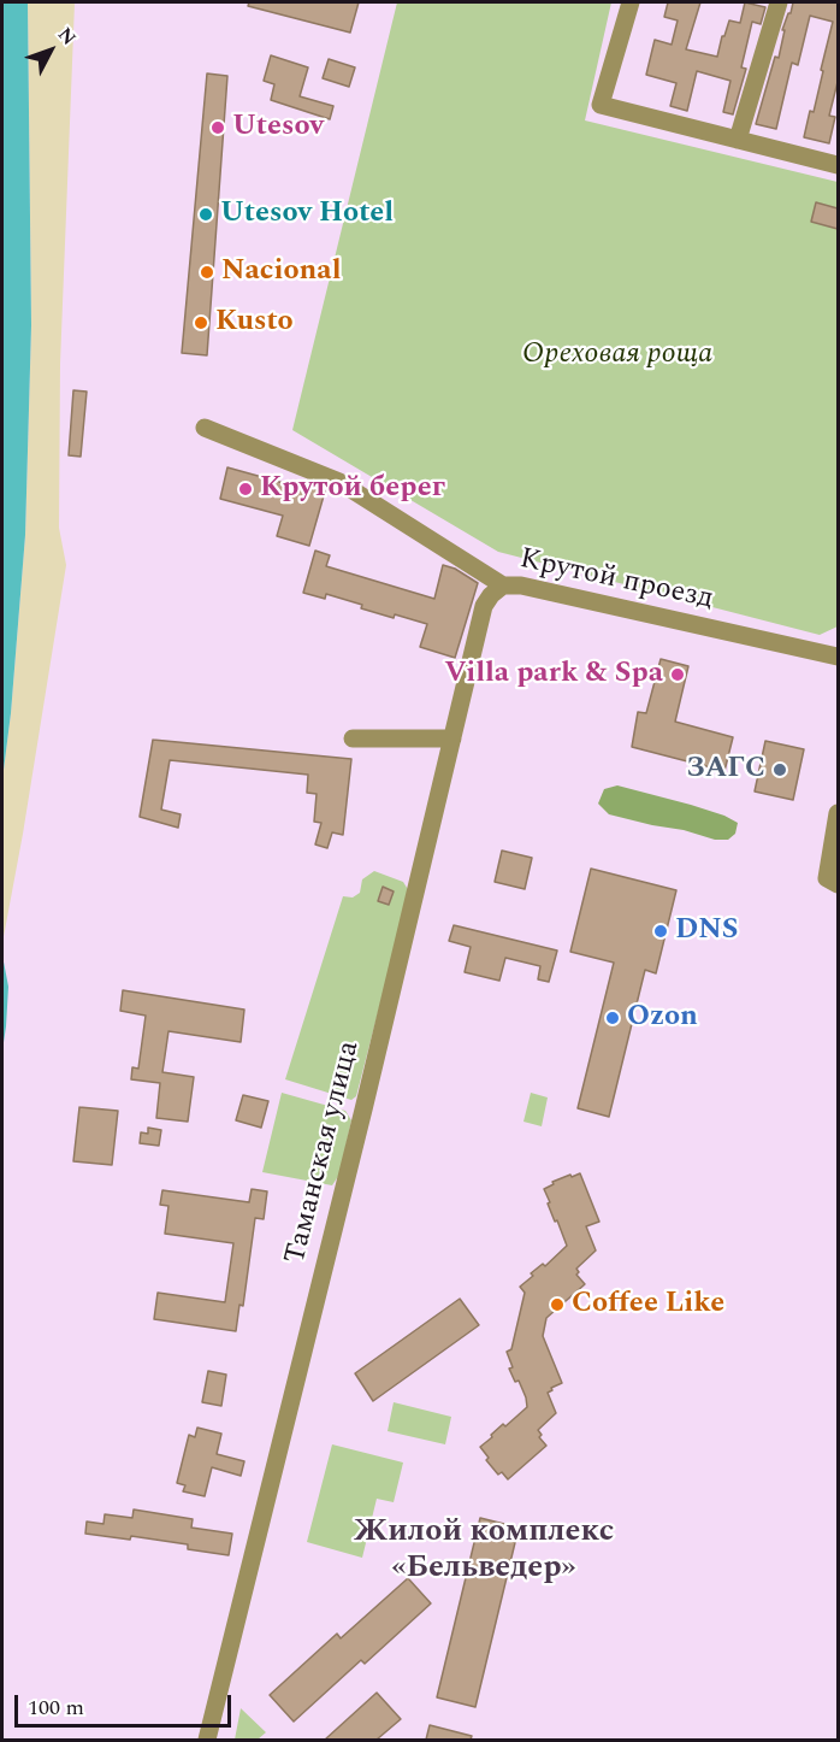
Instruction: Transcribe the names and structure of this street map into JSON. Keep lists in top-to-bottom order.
{
  "streets": {
    "street": ["Крутой проезд", "Таманская улица"]
  },
  "crossings": [
    ["Крутой проезд", "Таманская улица"]
  ],
  "districts": ["Жилой комплекс «Бельведер»"],
  "parks": ["Ореховая роща"],
  "places": [
    "Utesov",
    "Utesov Hotel",
    "Nacional",
    "Kusto",
    "Крутой берег",
    "Villa park & Spa",
    "ЗАГС",
    "DNS",
    "Ozon",
    "Coffee Like"
  ],
  "scale_bar": "100 m",
  "north": "top right"
}
